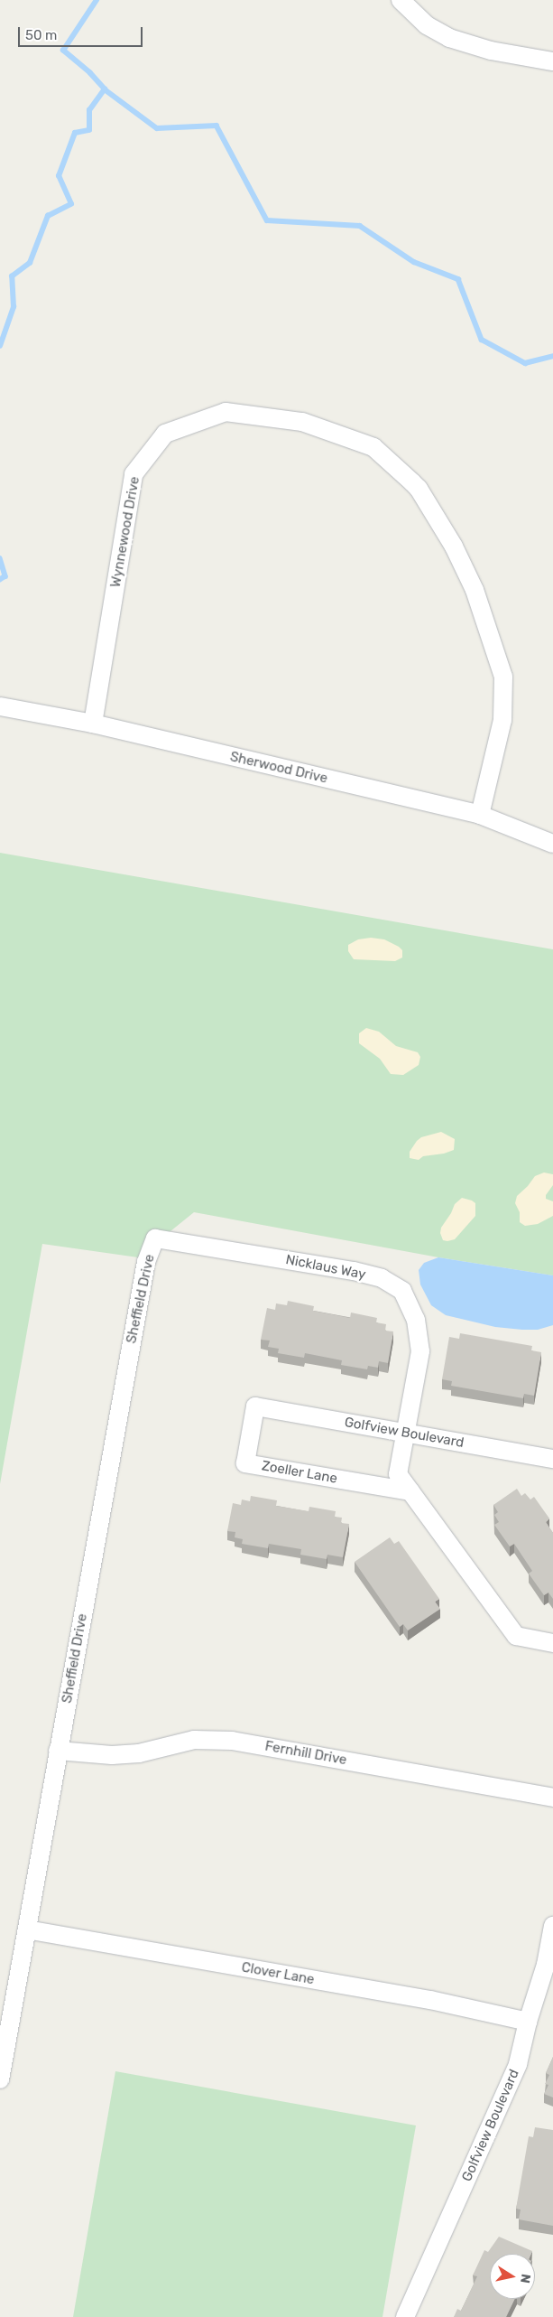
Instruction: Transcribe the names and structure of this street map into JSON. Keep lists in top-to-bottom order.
{
  "streets": {
    "street": [
      "Wynnewood Drive",
      "Sherwood Drive",
      "Nicklaus Way",
      "Sheffield Drive",
      "Golfview Boulevard",
      "Zoeller Lane",
      "Fernhill Drive",
      "Clover Lane"
    ]
  },
  "crossings": [
    ["Wynnewood Drive", "Sherwood Drive"],
    ["Nicklaus Way", "Sheffield Drive"],
    ["Nicklaus Way", "Golfview Boulevard"],
    ["Sheffield Drive", "Fernhill Drive"],
    ["Sheffield Drive", "Clover Lane"],
    ["Golfview Boulevard", "Zoeller Lane"],
    ["Golfview Boulevard", "Clover Lane"]
  ],
  "scale_bar": "50 m",
  "north": "right"
}
